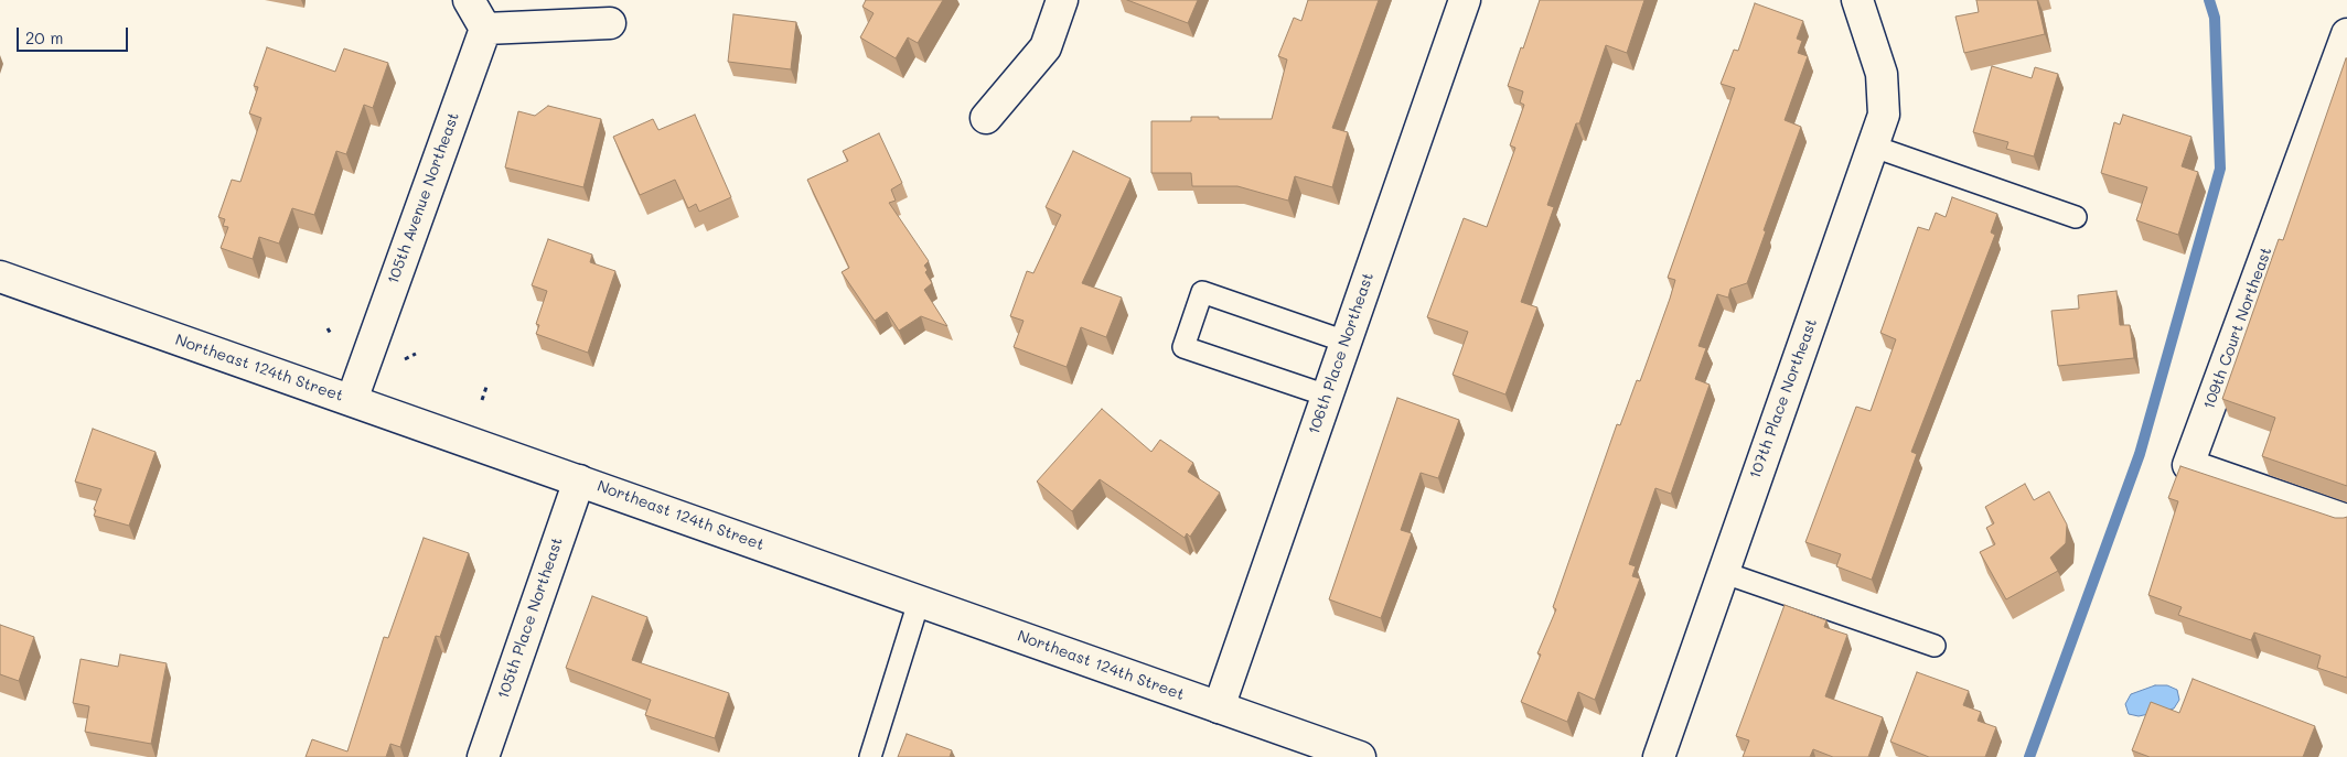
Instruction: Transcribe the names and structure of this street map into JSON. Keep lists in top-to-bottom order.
{
  "streets": {
    "street": [
      "105th Avenue Northeast",
      "109th Court Northeast",
      "106th Place Northeast",
      "Northeast 124th Street",
      "107th Place Northeast",
      "105th Place Northeast"
    ]
  },
  "crossings": [
    ["105th Avenue Northeast", "Northeast 124th Street"],
    ["106th Place Northeast", "Northeast 124th Street"],
    ["Northeast 124th Street", "105th Place Northeast"]
  ],
  "scale_bar": "20 m"
}
